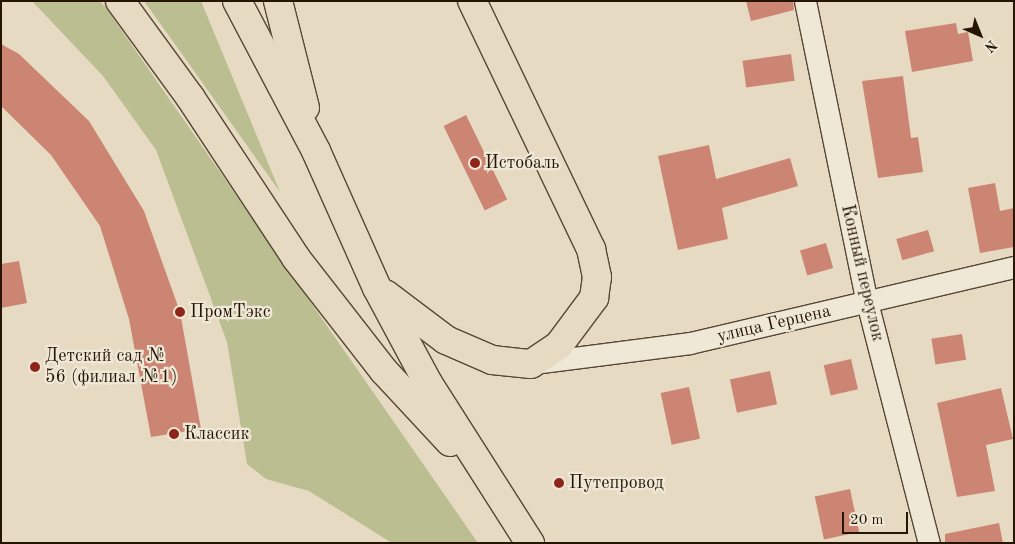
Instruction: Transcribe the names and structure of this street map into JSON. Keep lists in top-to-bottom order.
{
  "streets": {
    "street": ["Конный переулок", "улица Герцена"]
  },
  "crossings": [
    ["Конный переулок", "улица Герцена"]
  ],
  "places": [
    "Истобаль",
    "ПромТэкс",
    "Детский сад № 56 (филиал №1)",
    "Классик",
    "Путепровод"
  ],
  "scale_bar": "20 m",
  "north": "bottom right"
}
